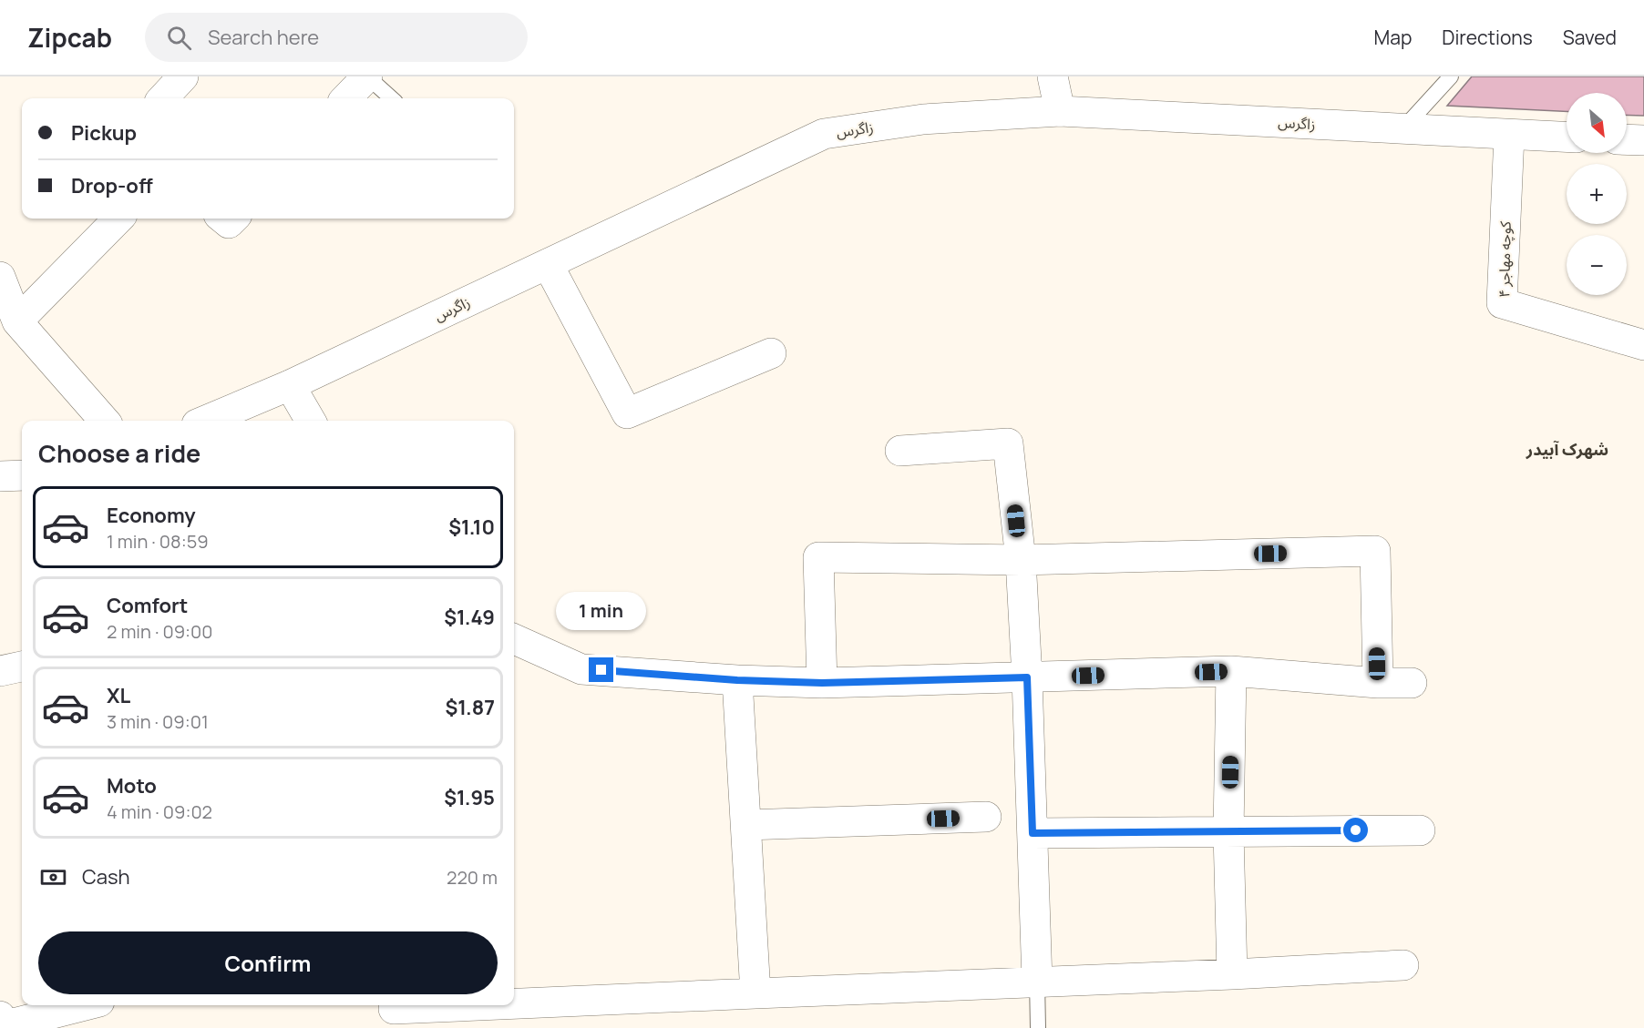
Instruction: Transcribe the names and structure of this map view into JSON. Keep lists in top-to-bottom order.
{
  "streets": {
    "street": ["زاگرس", "کوچه مهاجر ۴"]
  },
  "crossings": [
    ["زاگرس", "کوچه مهاجر ۴"]
  ],
  "districts": ["شهرک آبیدر"],
  "north": "bottom right",
  "page": {
    "header": "Zipcab",
    "search": "Search here",
    "nav": ["Map", "Directions", "Saved"],
    "map_buttons": ["+", "−"],
    "banner": ["Pickup", "Drop-off"],
    "heading": "Choose a ride",
    "list": [
      {
        "name": "Economy",
        "note": "1 min · 08:59",
        "value": "$1.10"
      },
      {
        "name": "Comfort",
        "note": "2 min · 09:00",
        "value": "$1.49"
      },
      {
        "name": "XL",
        "note": "3 min · 09:01",
        "value": "$1.87"
      },
      {
        "name": "Moto",
        "note": "4 min · 09:02",
        "value": "$1.95"
      }
    ],
    "bubble": "1 min",
    "pay": ["Cash", "220 m"],
    "buttons": "Confirm"
  }
}
